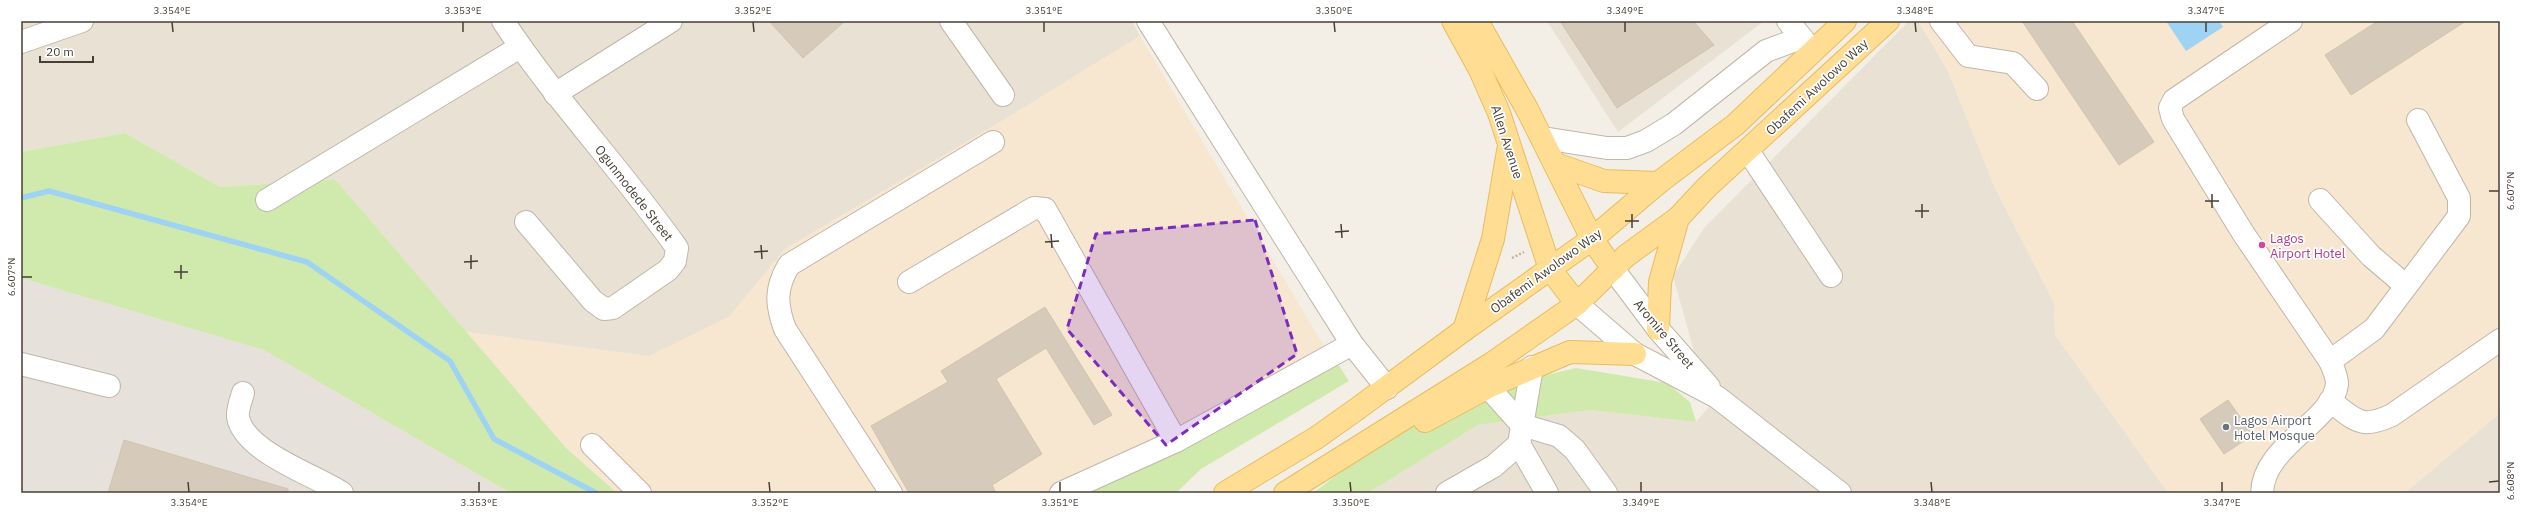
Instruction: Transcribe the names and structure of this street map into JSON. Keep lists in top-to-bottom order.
{
  "streets": {
    "main road": ["Obafemi Awolowo Way", "Allen Avenue"],
    "street": ["Ogunmodede Street", "Aromire Street"]
  },
  "crossings": [
    ["Obafemi Awolowo Way", "Allen Avenue"],
    ["Obafemi Awolowo Way", "Aromire Street"],
    ["Allen Avenue", "Aromire Street"]
  ],
  "places": ["Lagos Airport Hotel", "Lagos Airport Hotel Mosque"],
  "scale_bar": "20 m",
  "coordinates": [
    "3.354°E",
    "3.353°E",
    "3.352°E",
    "3.351°E",
    "3.350°E",
    "3.349°E",
    "3.348°E",
    "3.347°E",
    "6.607°N",
    "6.608°N"
  ]
}
